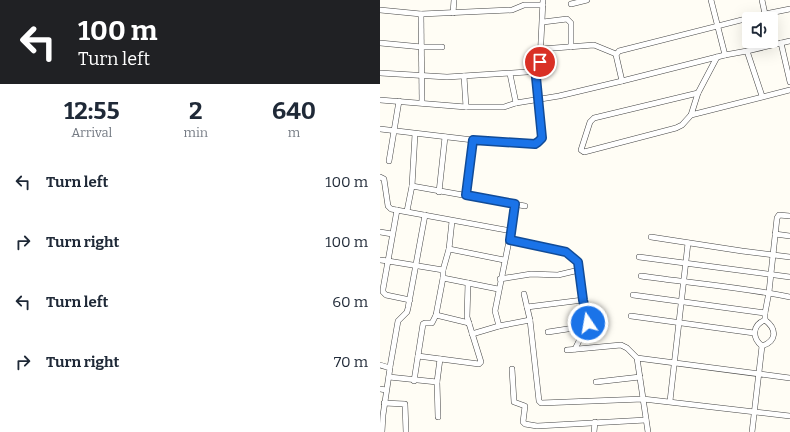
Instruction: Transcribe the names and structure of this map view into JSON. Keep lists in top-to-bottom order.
{
  "page": {
    "turn": ["100 m", "Turn left"],
    "eta": [
      "12:55",
      "Arrival",
      "2",
      "min",
      "640",
      "m"
    ],
    "list": [
      {
        "name": "Turn left",
        "value": "100 m"
      },
      {
        "name": "Turn right",
        "value": "100 m"
      },
      {
        "name": "Turn left",
        "value": "60 m"
      },
      {
        "name": "Turn right",
        "value": "70 m"
      }
    ]
  }
}
